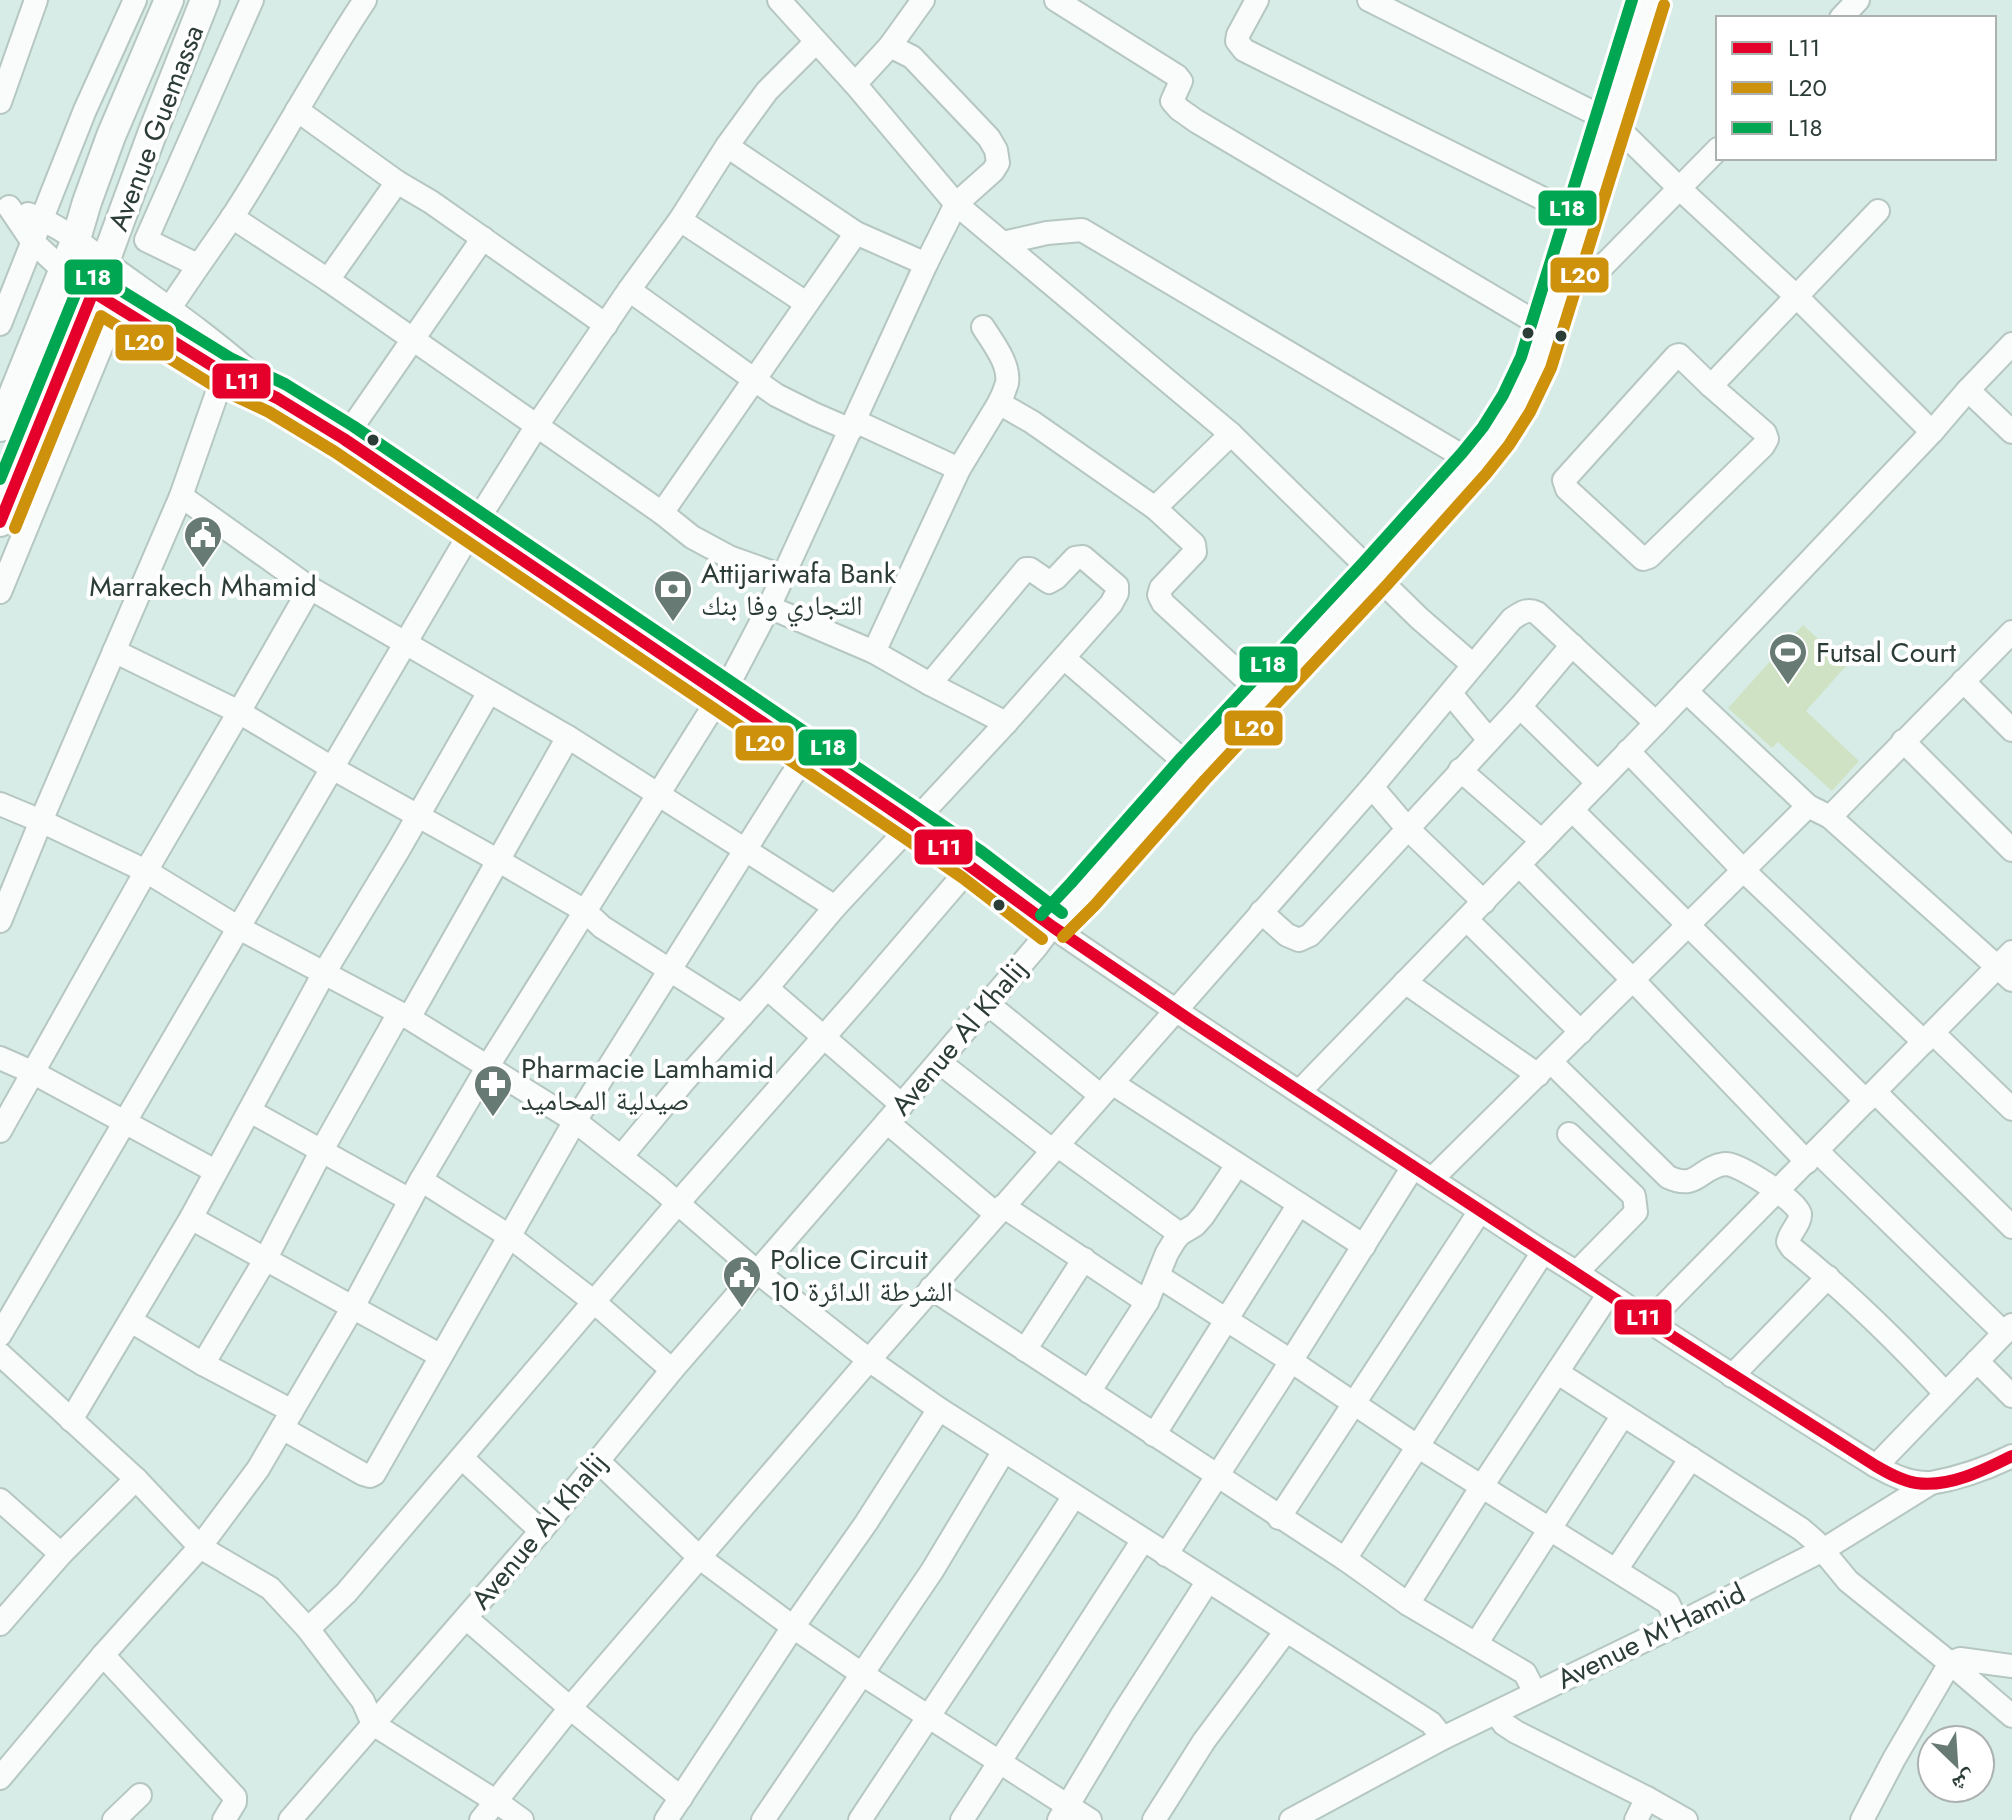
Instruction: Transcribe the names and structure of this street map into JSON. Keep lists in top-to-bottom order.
{
  "streets": {
    "main road": ["Avenue Guemassa"],
    "street": ["Avenue Al Khalij", "Avenue M'Hamid"]
  },
  "places": {
    "public building": ["Marrakech Mhamid", "Police Circuit 10 الشرطة الدائرة"],
    "bank": ["Attijariwafa Bank التجاري وفا بنك"],
    "sports": ["Futsal Court"],
    "pharmacy": ["Pharmacie Lamhamid صيدلية المحاميد"]
  },
  "lines": ["transit line L18", "transit line L20", "transit line L11"],
  "legend": ["L11", "L20", "L18"],
  "north": "bottom right"
}
